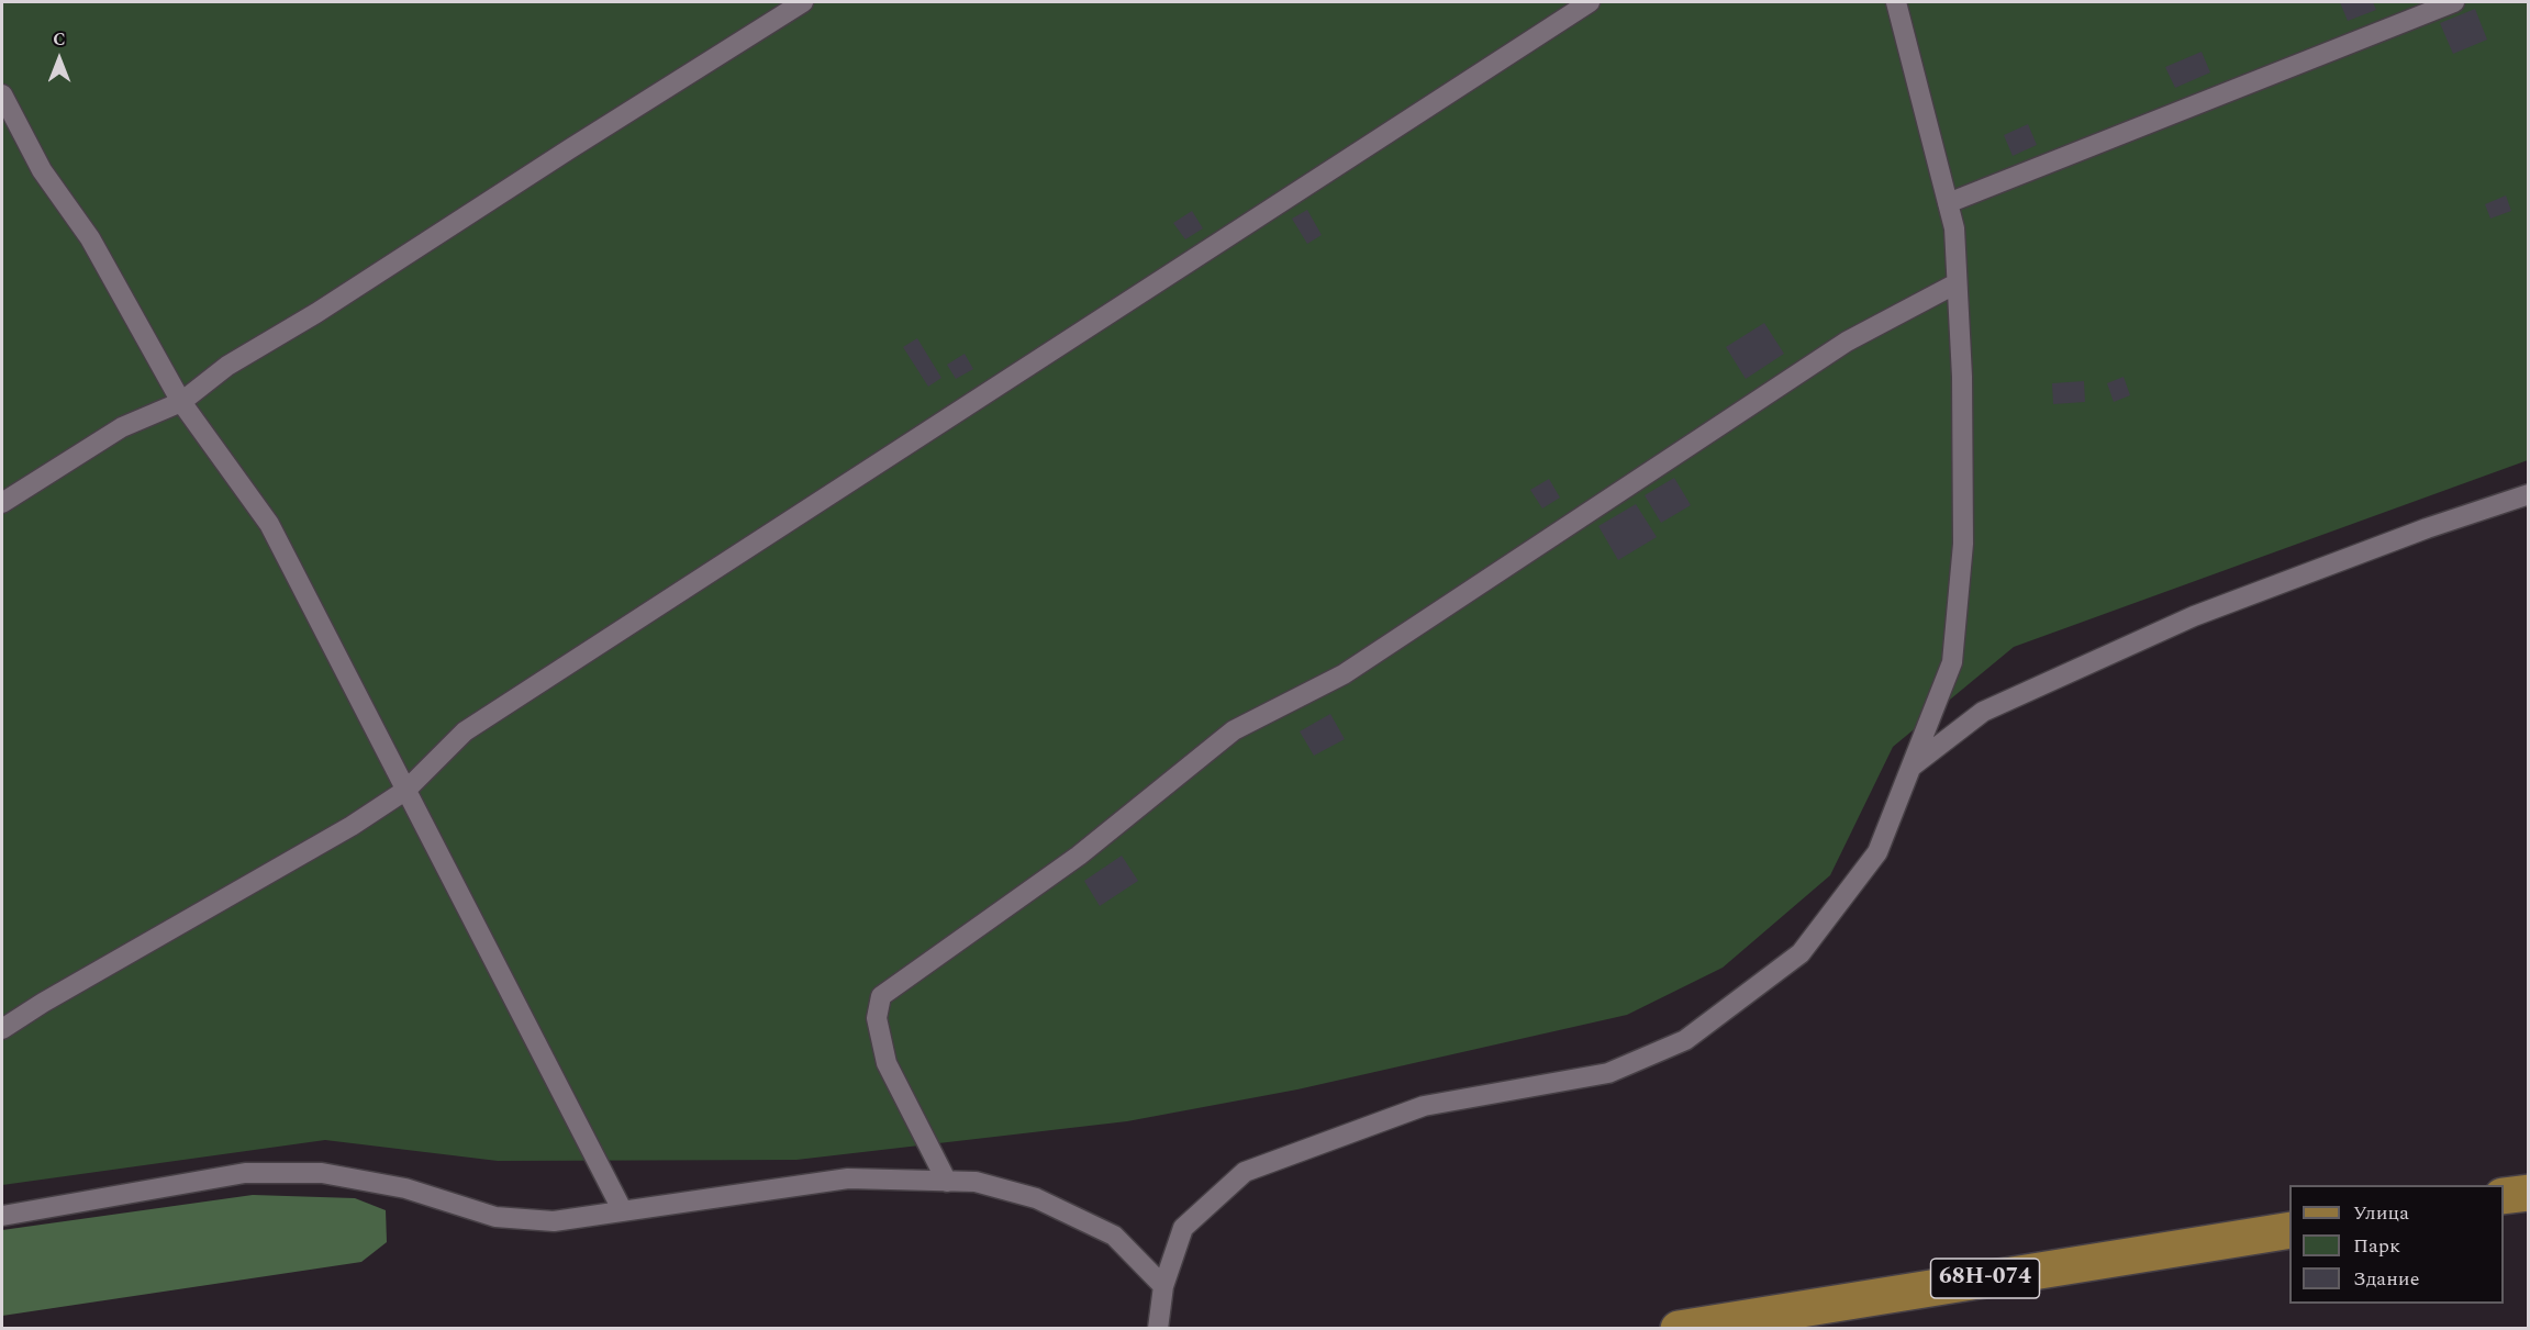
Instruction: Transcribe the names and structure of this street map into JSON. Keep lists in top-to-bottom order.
{
  "streets": {
    "main road": ["68Н-074"]
  },
  "legend": ["Улица", "Парк", "Здание"],
  "north": "top"
}
